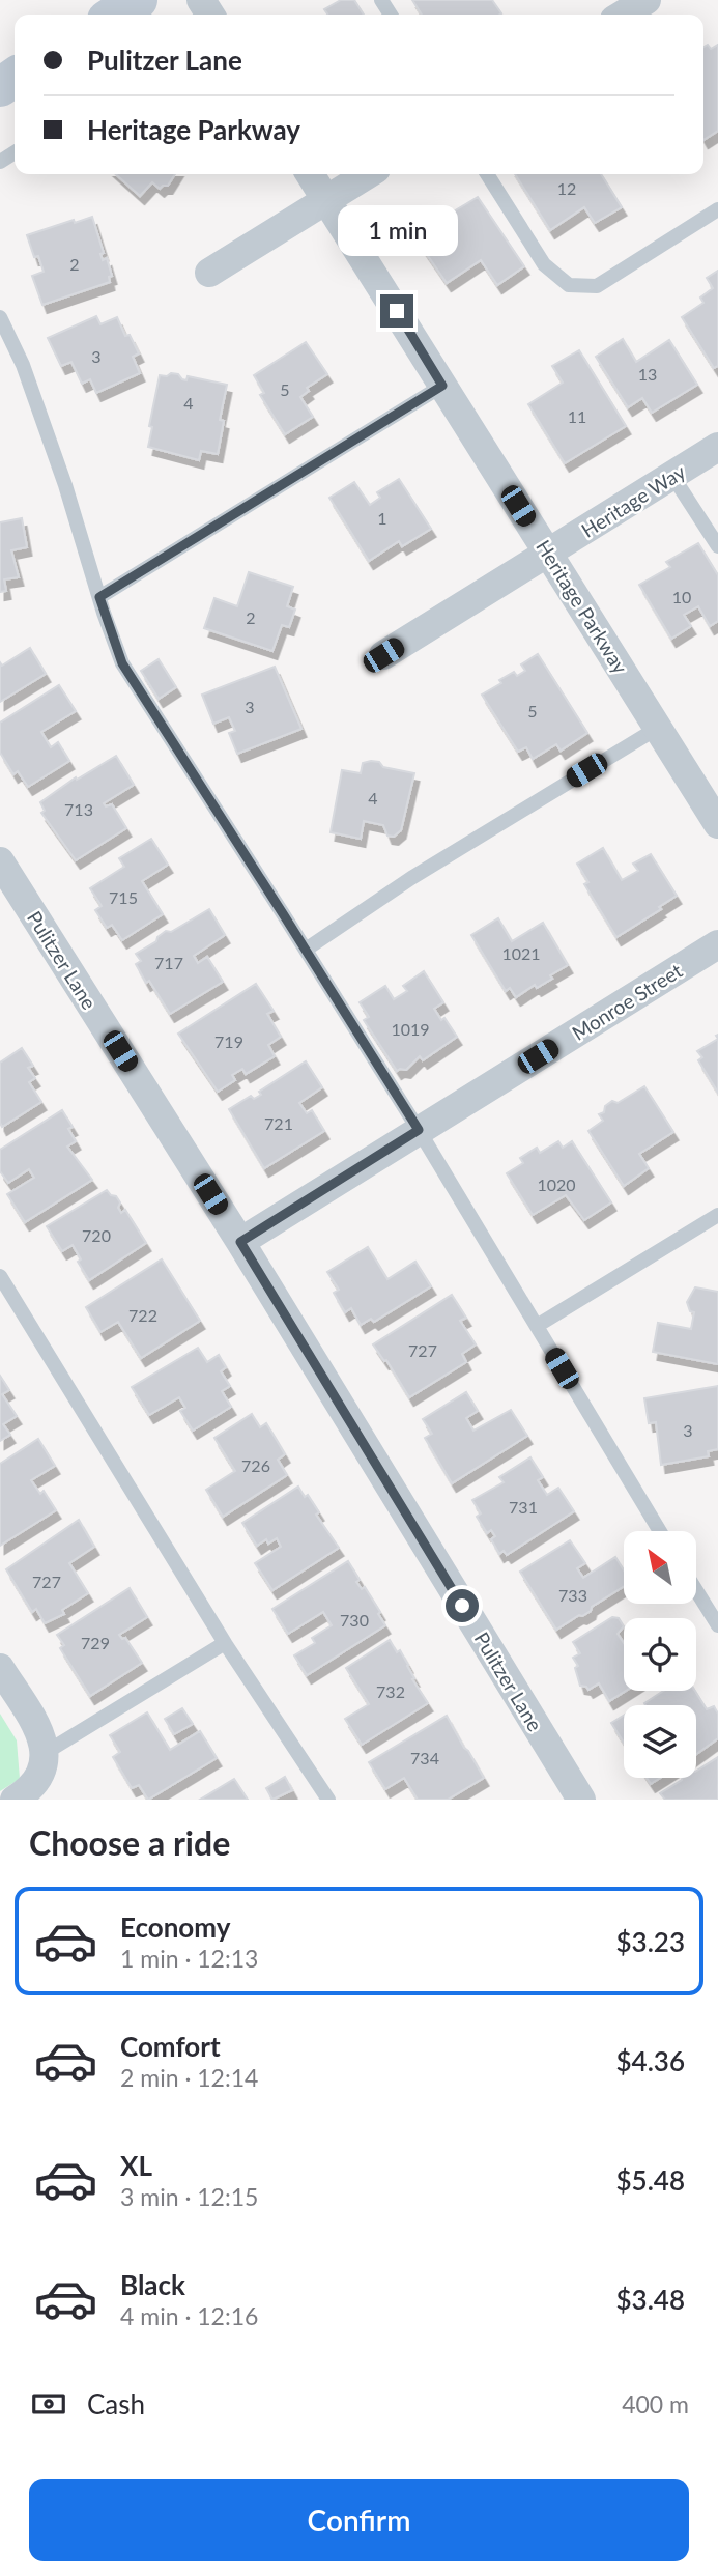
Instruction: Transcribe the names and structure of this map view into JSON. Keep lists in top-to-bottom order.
{
  "streets": {
    "street": [
      "Heritage Way",
      "Heritage Parkway",
      "Pulitzer Lane",
      "Monroe Street"
    ]
  },
  "crossings": [
    ["Heritage Way", "Heritage Parkway"],
    ["Pulitzer Lane", "Monroe Street"]
  ],
  "house_numbers": [
    "12",
    "2",
    "3",
    "13",
    "5",
    "4",
    "11",
    "1",
    "10",
    "2",
    "3",
    "5",
    "4",
    "713",
    "715",
    "1021",
    "717",
    "1019",
    "719",
    "721",
    "1020",
    "720",
    "722",
    "727",
    "3",
    "726",
    "731",
    "727",
    "733",
    "730",
    "729",
    "732",
    "734"
  ],
  "north": "top left",
  "page": {
    "banner": ["Pulitzer Lane", "Heritage Parkway"],
    "bubble": "1 min",
    "heading": "Choose a ride",
    "list": [
      {
        "name": "Economy",
        "note": "1 min · 12:13",
        "value": "$3.23"
      },
      {
        "name": "Comfort",
        "note": "2 min · 12:14",
        "value": "$4.36"
      },
      {
        "name": "XL",
        "note": "3 min · 12:15",
        "value": "$5.48"
      },
      {
        "name": "Black",
        "note": "4 min · 12:16",
        "value": "$3.48"
      }
    ],
    "pay": ["Cash", "400 m"],
    "buttons": "Confirm"
  }
}
